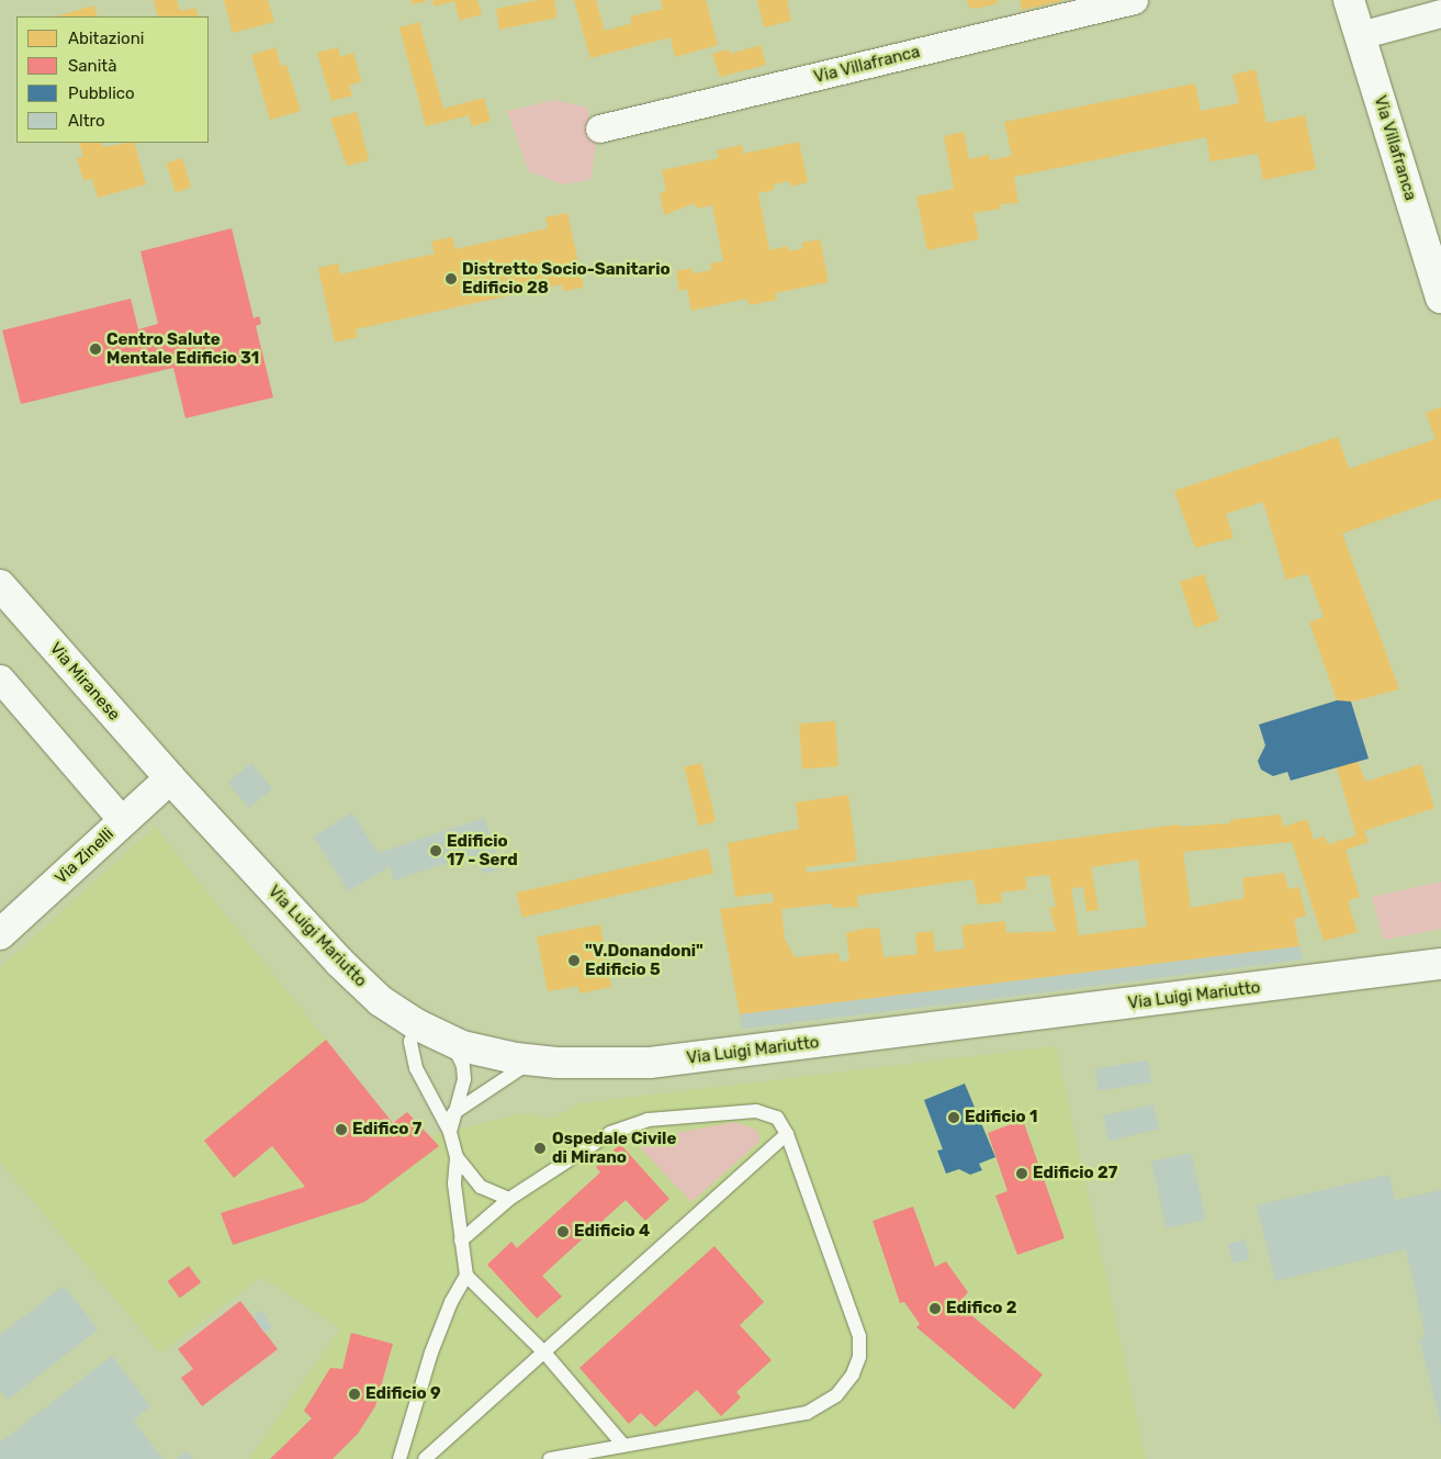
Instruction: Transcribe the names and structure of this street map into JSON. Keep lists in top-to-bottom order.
{
  "streets": {
    "main road": [
      "Via Villafranca",
      "Via Miranese",
      "Via Zinelli",
      "Via Luigi Mariutto"
    ]
  },
  "crossings": [
    ["Via Miranese", "Via Zinelli"],
    ["Via Miranese", "Via Luigi Mariutto"],
    ["Via Zinelli", "Via Luigi Mariutto"]
  ],
  "places": [
    "Distretto Socio-Sanitario Edificio 28",
    "Centro Salute Mentale Edificio 31",
    "Edificio 17 - Serd",
    "\"V.Donandoni\" Edificio 5",
    "Edificio 1",
    "Edifico 7",
    "Ospedale Civile di Mirano",
    "Edificio 27",
    "Edificio 4",
    "Edifico 2",
    "Edificio 9"
  ],
  "legend": [
    "Abitazioni",
    "Sanità",
    "Pubblico",
    "Altro"
  ]
}
